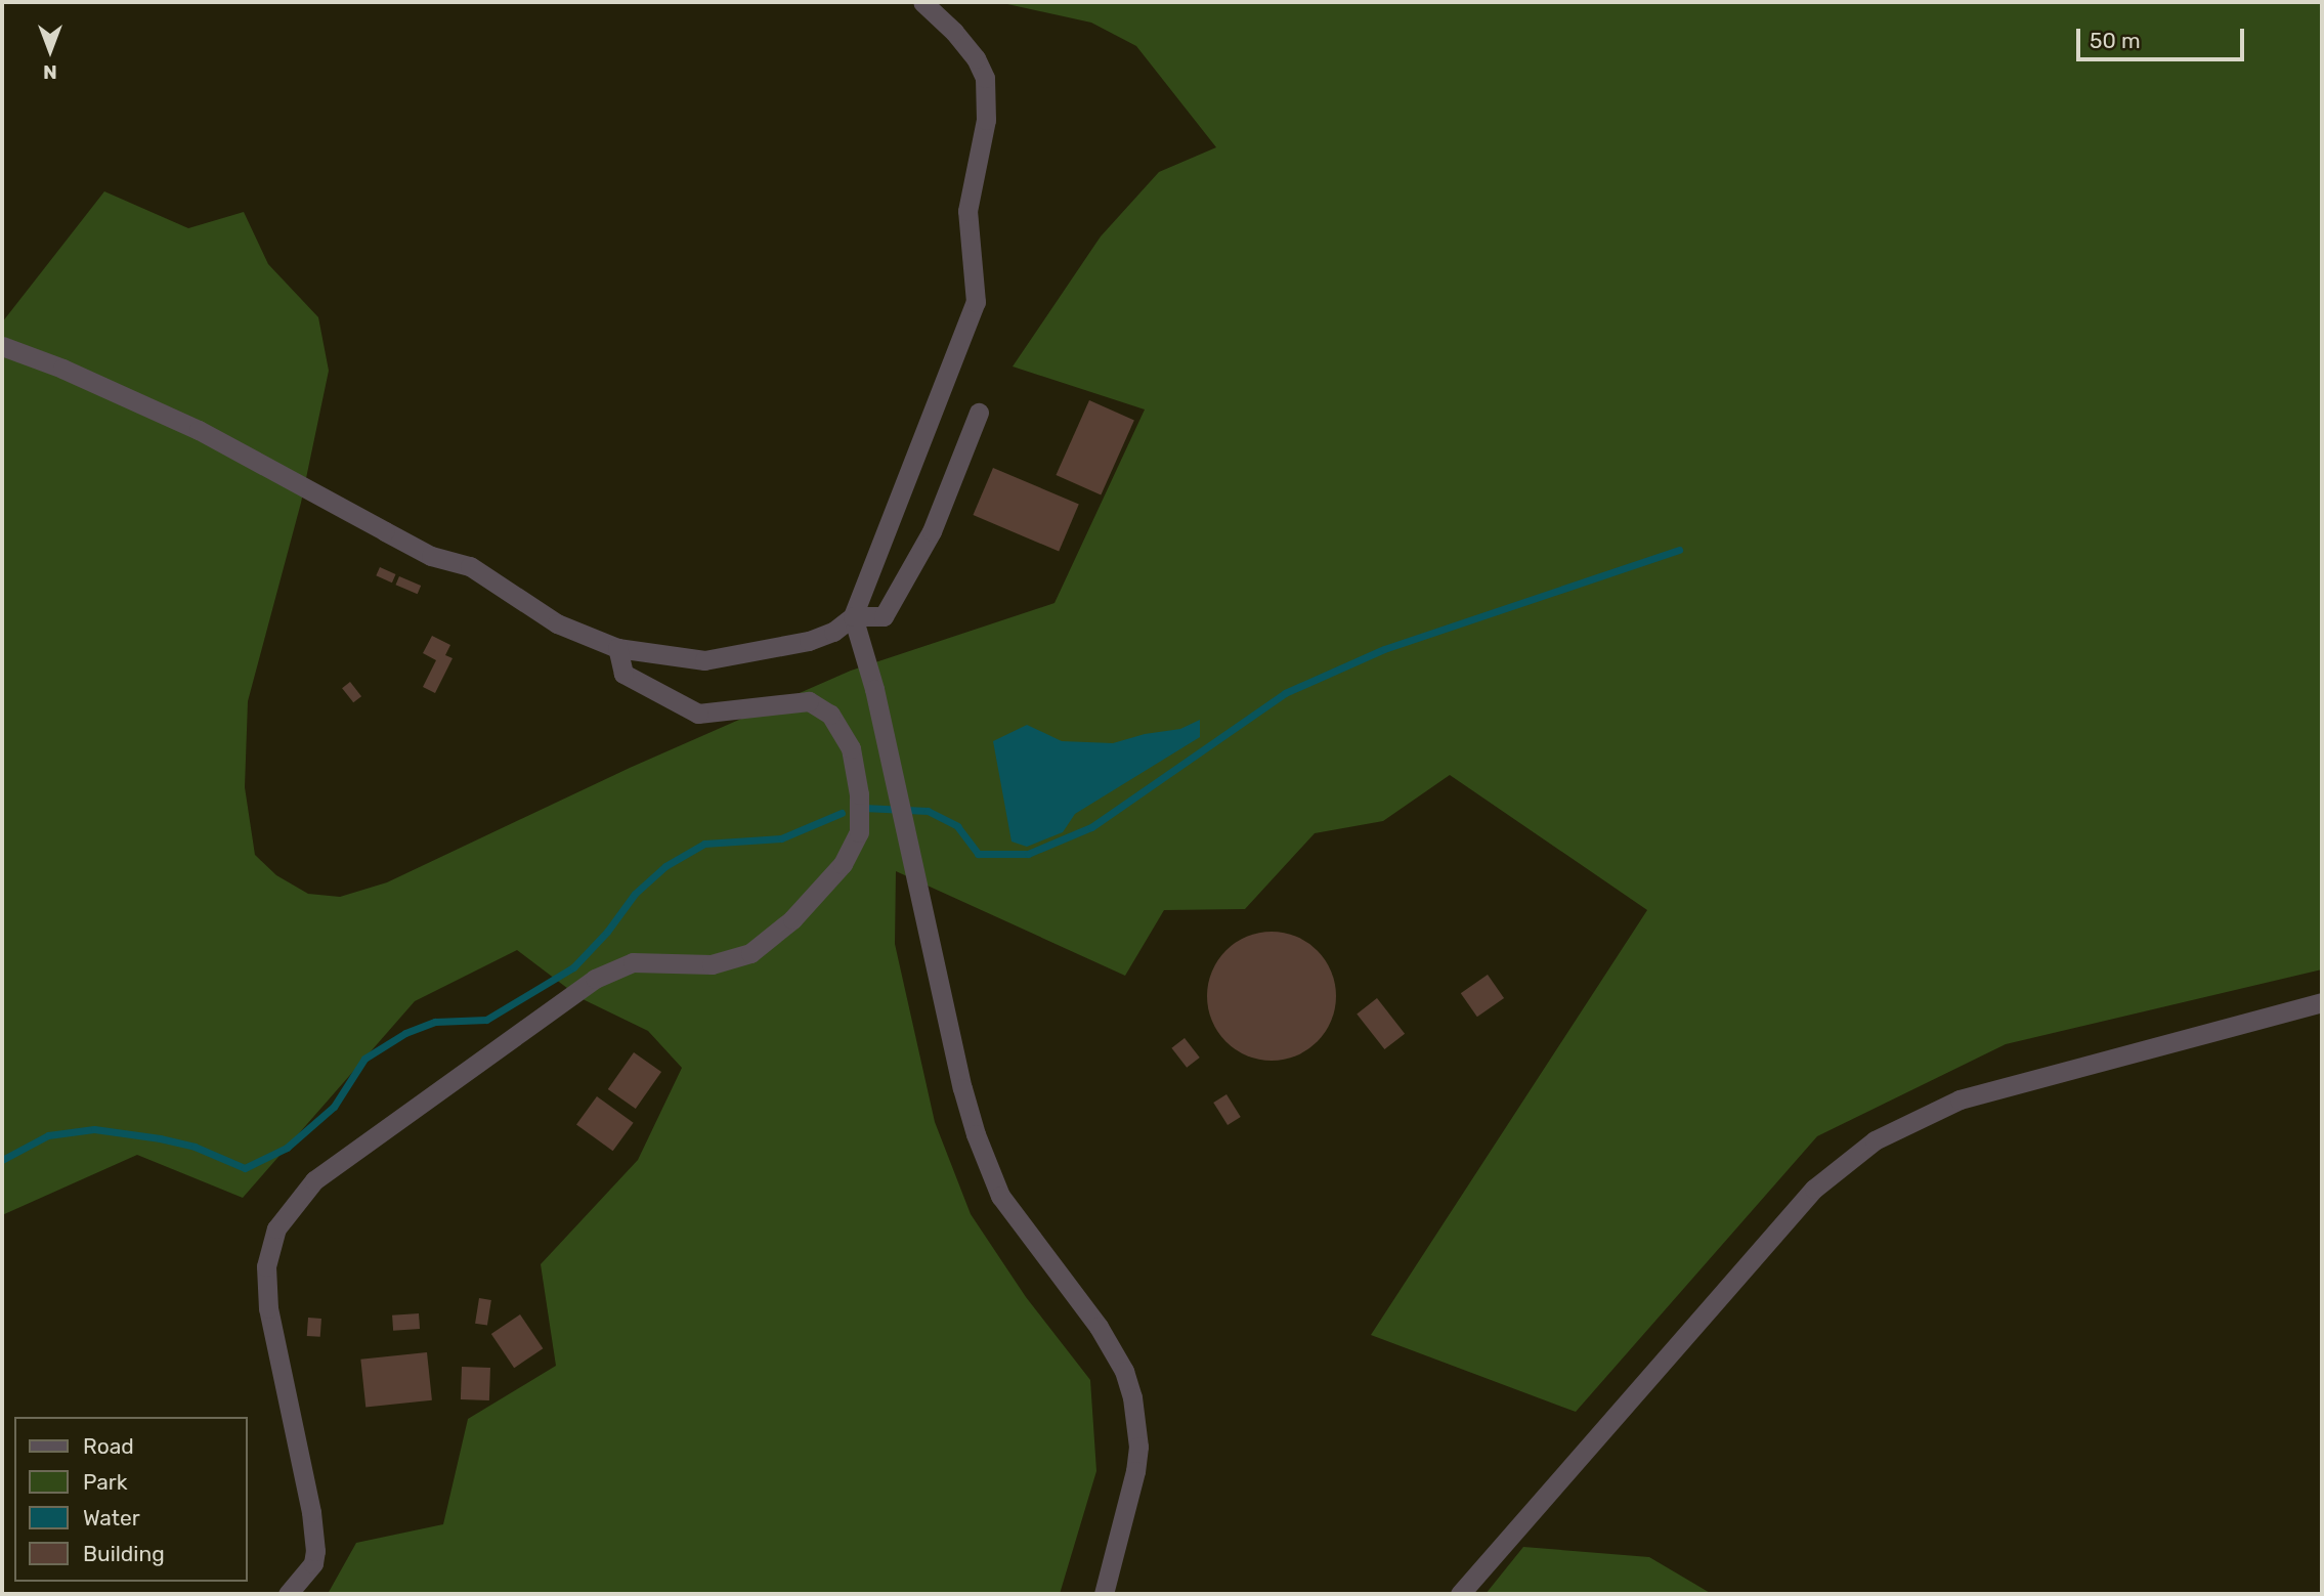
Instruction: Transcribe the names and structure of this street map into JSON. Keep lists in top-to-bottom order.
{
  "legend": [
    "Road",
    "Park",
    "Water",
    "Building"
  ],
  "scale_bar": "50 m",
  "north": "bottom"
}
